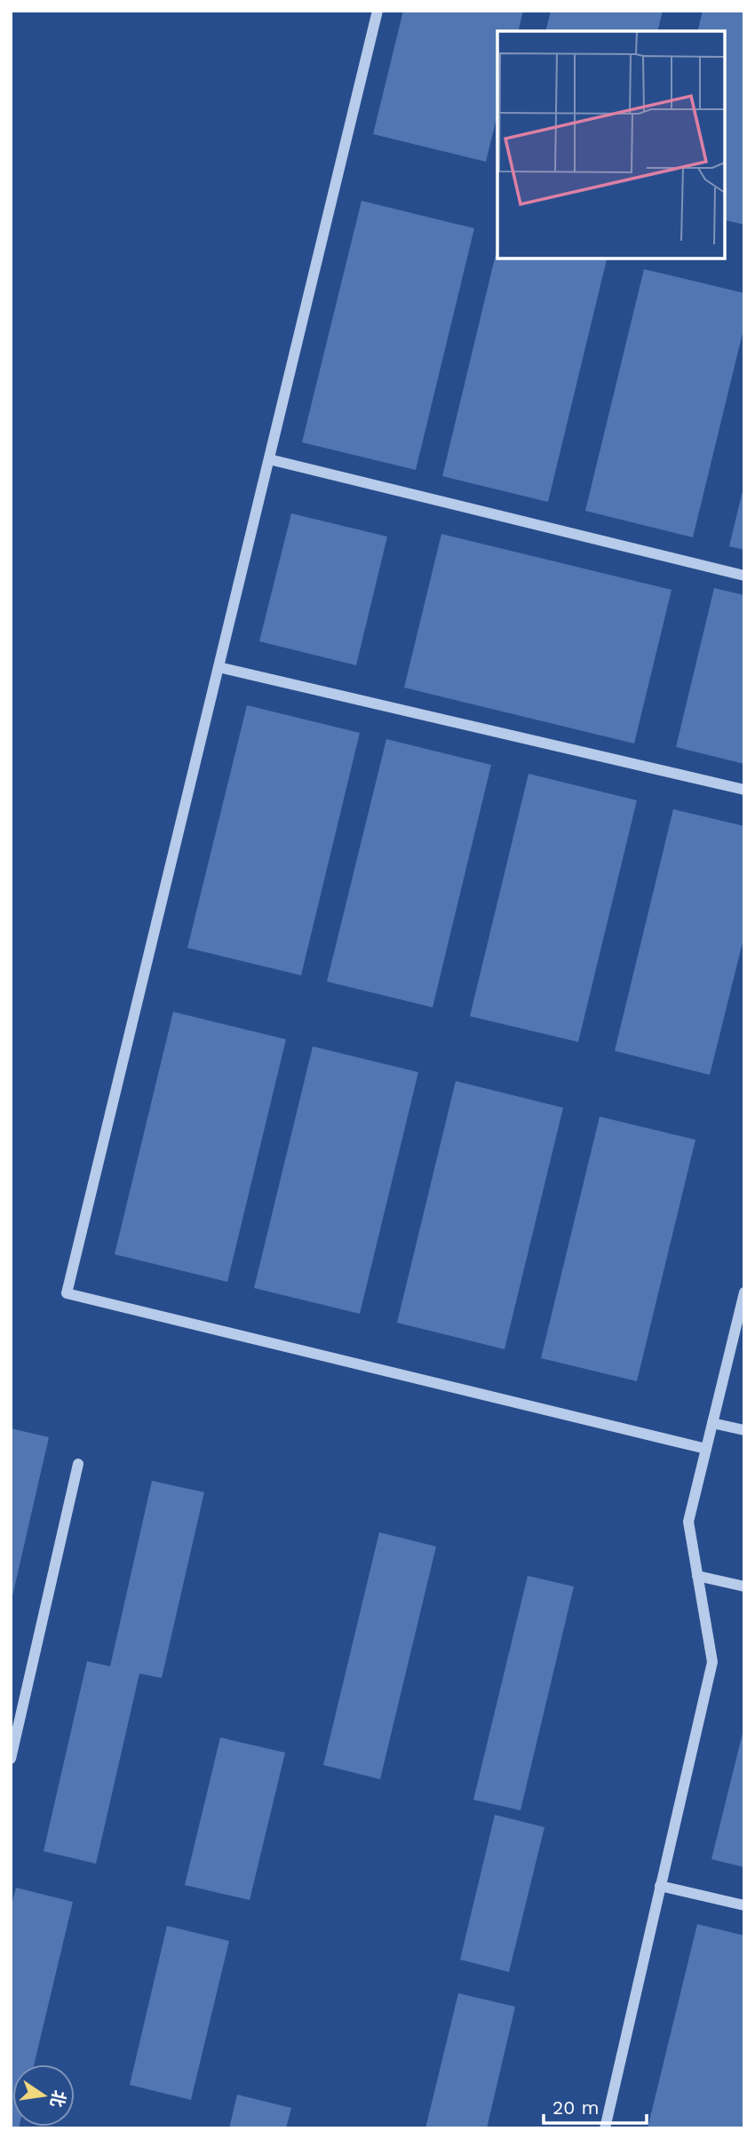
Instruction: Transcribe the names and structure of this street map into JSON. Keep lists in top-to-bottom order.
{
  "scale_bar": "20 m",
  "north": "right"
}
